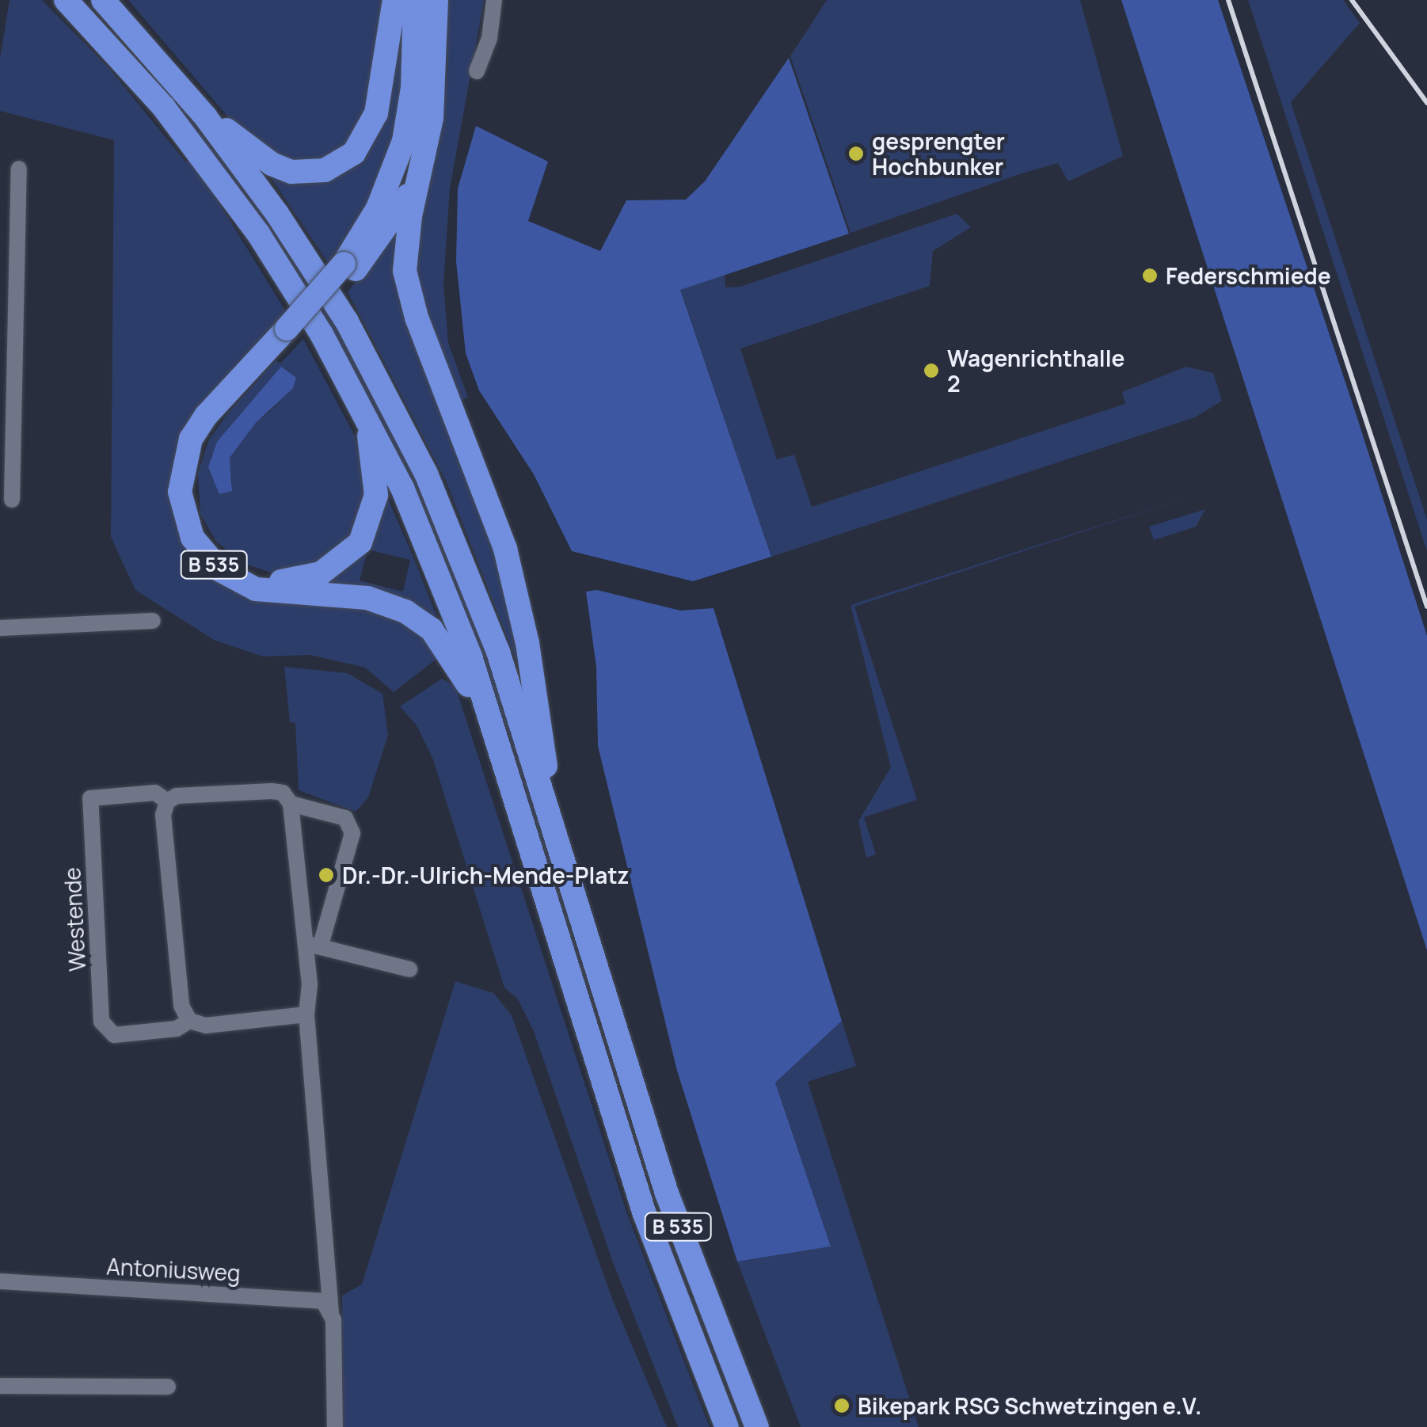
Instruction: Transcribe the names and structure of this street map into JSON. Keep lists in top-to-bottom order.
{
  "streets": {
    "highway": ["B 535"],
    "street": ["Westende", "Antoniusweg"]
  },
  "crossings": [
    ["Westende", "Antoniusweg"]
  ],
  "places": [
    "gesprengter Hochbunker",
    "Federschmiede",
    "Wagenrichthalle 2",
    "Dr.-Dr.-Ulrich-Mende-Platz",
    "Bikepark RSG Schwetzingen e.V."
  ]
}
